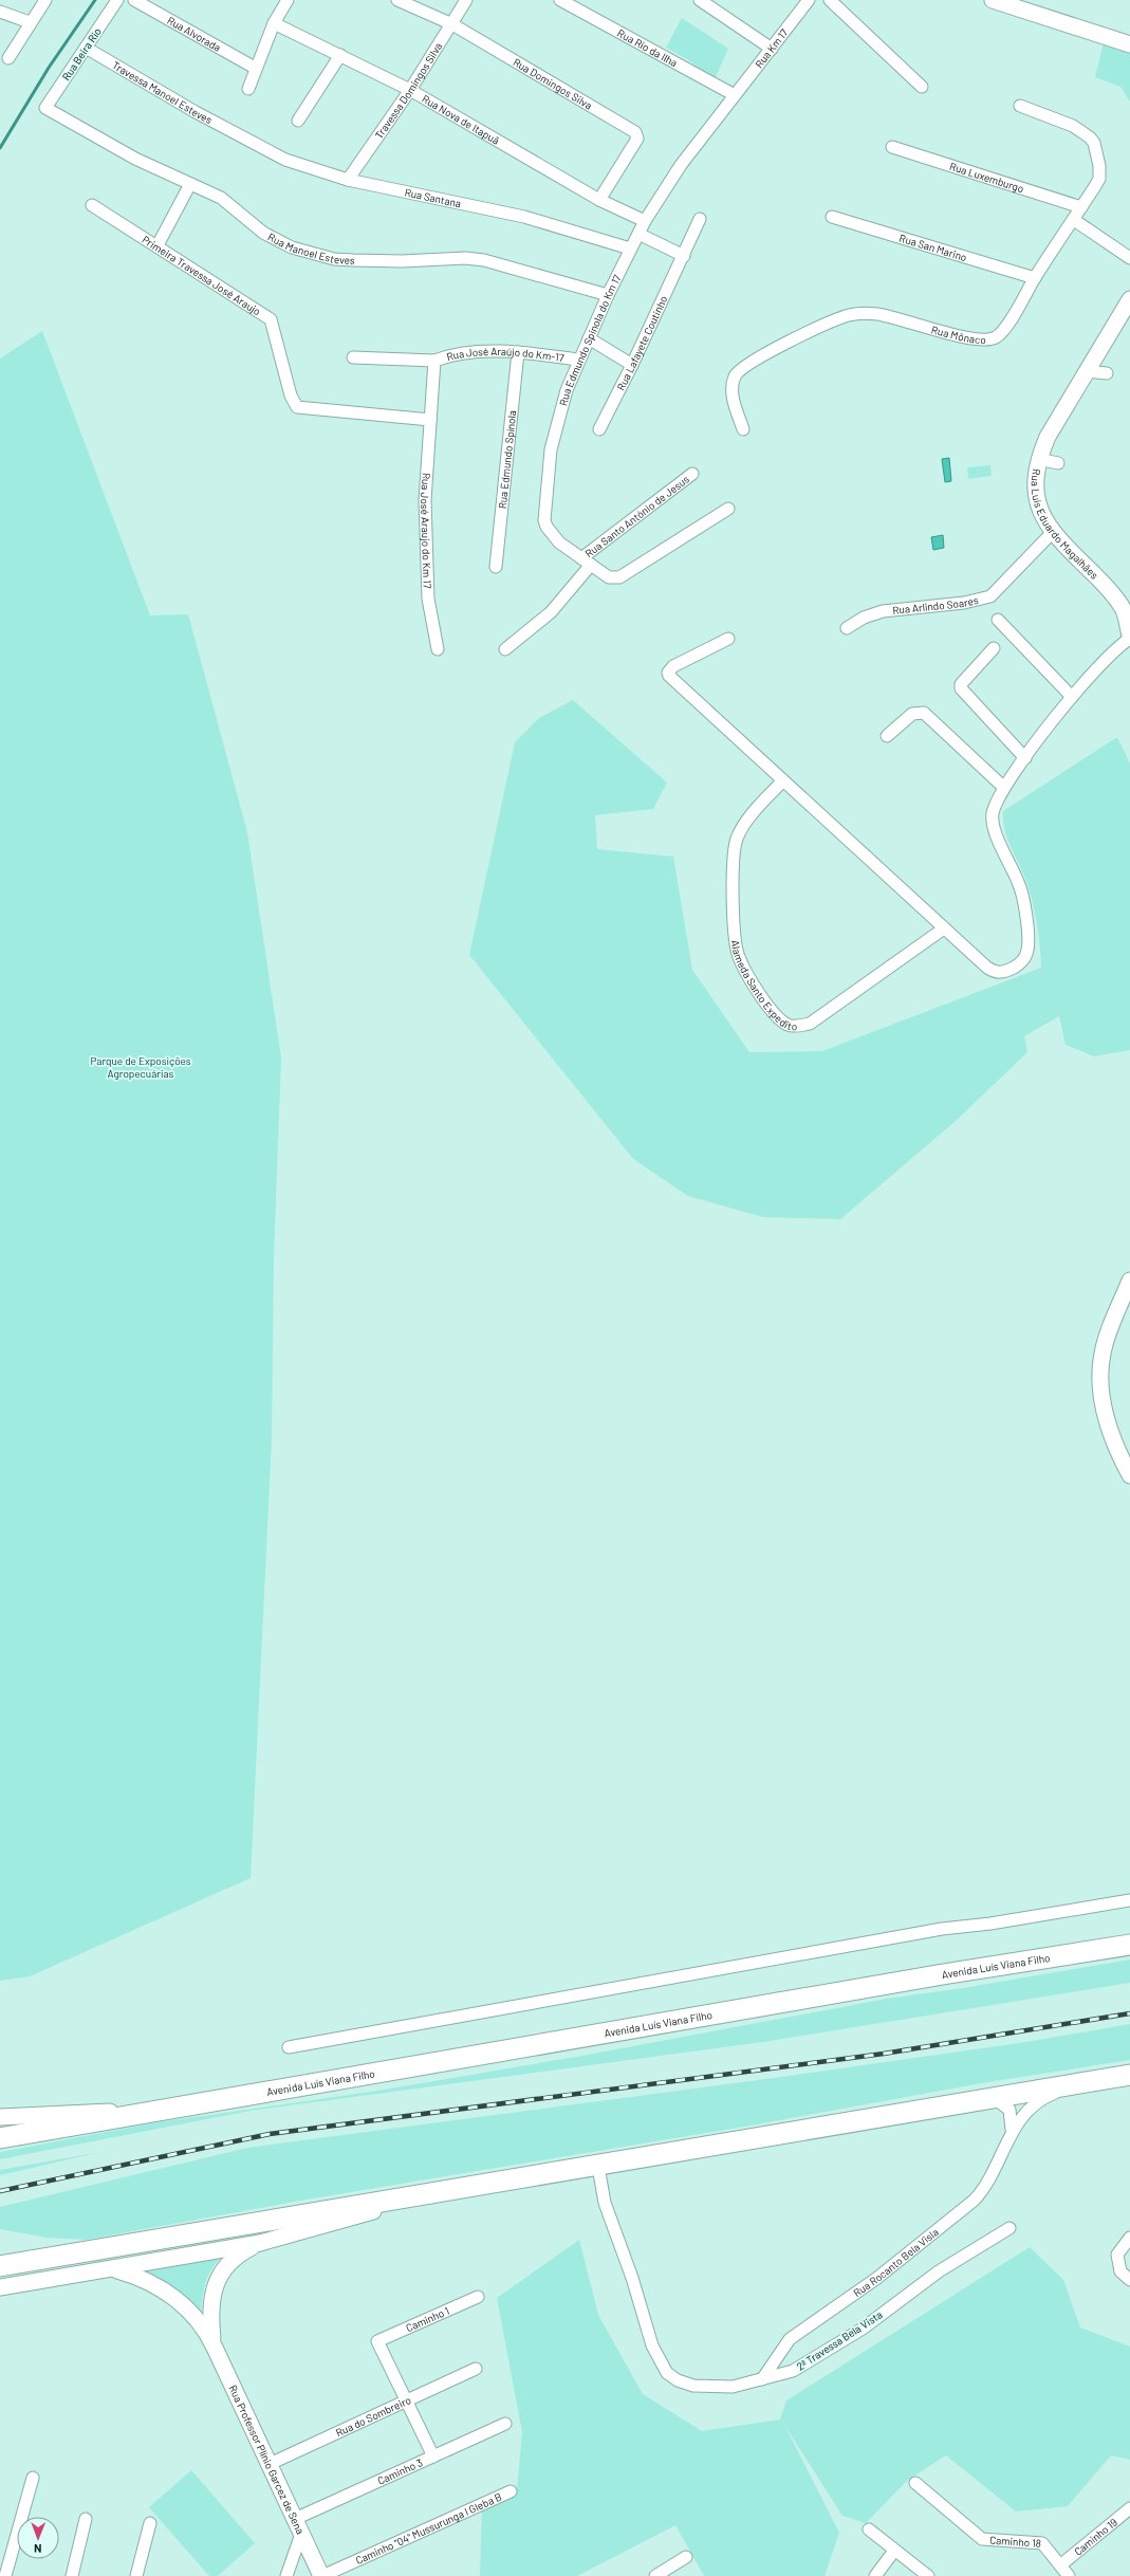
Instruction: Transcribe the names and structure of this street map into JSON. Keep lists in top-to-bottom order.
{
  "streets": {
    "highway": ["Avenida Luís Viana Filho"],
    "main road": ["Rua Luís Eduardo Magalhães", "Rua Professor Plínio Garcez de Sena"],
    "street": [
      "Rua Alvorada",
      "Rua Rio da Ilha",
      "Rua Km 17",
      "Rua Beira Rio",
      "Rua Domingos Silva",
      "Travessa Domingos Silva",
      "Travessa Manoel Esteves",
      "Rua Nova de Itapuã",
      "Rua Luxemburgo",
      "Rua Santana",
      "Rua Manoel Esteves",
      "Rua San Marino",
      "Primeira Travessa José Araujo",
      "Rua Mônaco",
      "Rua Edmundo Spinola do Km 17",
      "Rua Lafayete Coutinho",
      "Rua José Araújo do Km-17",
      "Rua Edmundo Spínola",
      "Rua Santo António de Jesus",
      "Rua José Araujo do Km 17",
      "Rua Arlindo Soares",
      "Alameda Santo Expedito",
      "Rua Rocanto Bela Visla",
      "Caminho 1",
      "2ª Travessa Bela Vista",
      "Rua do Sombreiro",
      "Caminho 3",
      "Caminho \"04\" Mussurunga I Gleba B",
      "Caminho 19",
      "Caminho 18"
    ]
  },
  "crossings": [
    ["Rua Rio da Ilha", "Rua Km 17"],
    ["Rua Rio da Ilha", "Rua Edmundo Spinola do Km 17"],
    ["Rua Km 17", "Rua Edmundo Spinola do Km 17"],
    ["Rua Beira Rio", "Travessa Manoel Esteves"],
    ["Rua Beira Rio", "Rua Manoel Esteves"],
    ["Rua Domingos Silva", "Travessa Domingos Silva"],
    ["Rua Domingos Silva", "Rua Nova de Itapuã"],
    ["Travessa Domingos Silva", "Rua Nova de Itapuã"],
    ["Travessa Domingos Silva", "Rua Santana"],
    ["Travessa Manoel Esteves", "Rua Santana"],
    ["Rua Nova de Itapuã", "Rua Edmundo Spinola do Km 17"],
    ["Rua Luxemburgo", "Rua Mônaco"],
    ["Rua Santana", "Rua Edmundo Spinola do Km 17"],
    ["Rua Manoel Esteves", "Rua Edmundo Spinola do Km 17"],
    ["Rua San Marino", "Rua Mônaco"],
    ["Primeira Travessa José Araujo", "Rua José Araujo do Km 17"],
    ["Rua Edmundo Spinola do Km 17", "Rua José Araújo do Km-17"],
    ["Rua Edmundo Spinola do Km 17", "Rua Santo António de Jesus"],
    ["Rua José Araújo do Km-17", "Rua Edmundo Spínola"],
    ["Rua José Araújo do Km-17", "Rua José Araujo do Km 17"],
    ["Rua Luís Eduardo Magalhães", "Rua Arlindo Soares"],
    ["Rua Rocanto Bela Visla", "2ª Travessa Bela Vista"],
    ["Caminho 1", "Rua do Sombreiro"],
    ["Rua do Sombreiro", "Rua Professor Plínio Garcez de Sena"],
    ["Rua Professor Plínio Garcez de Sena", "Caminho 3"],
    ["Rua Professor Plínio Garcez de Sena", "Caminho \"04\" Mussurunga I Gleba B"],
    ["Caminho 19", "Caminho 18"]
  ],
  "parks": ["Parque de Exposições Agropecuárias"],
  "north": "bottom"
}
